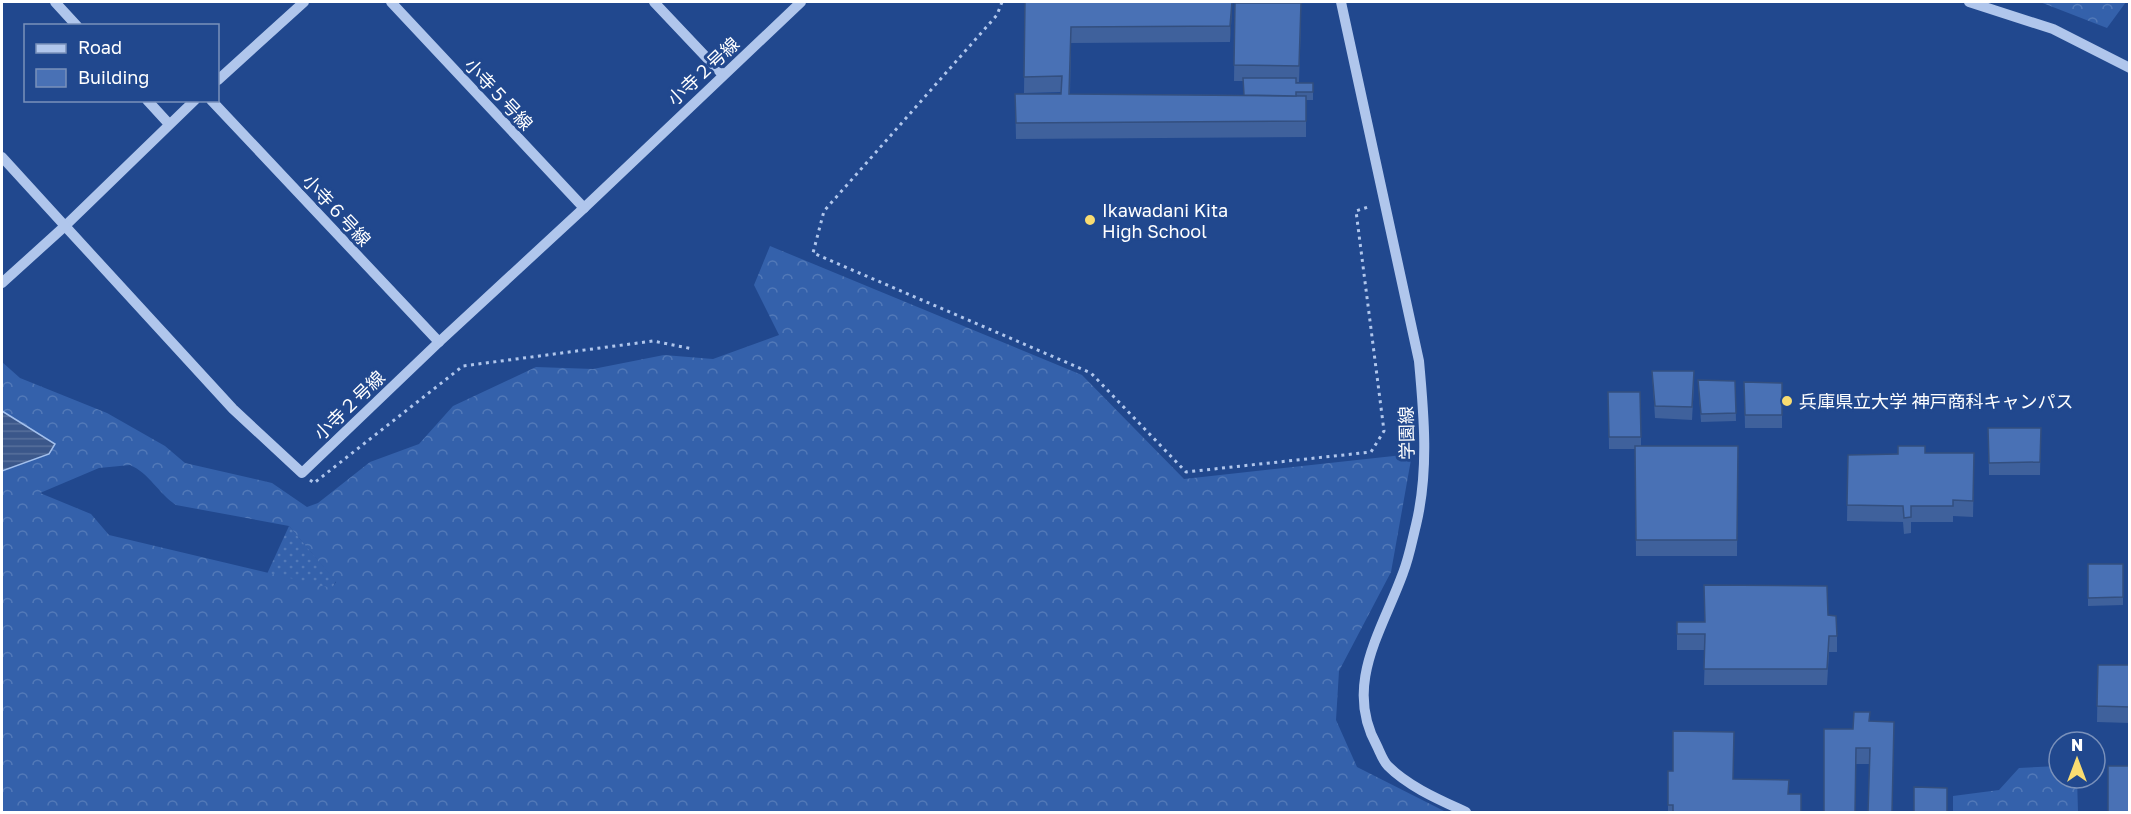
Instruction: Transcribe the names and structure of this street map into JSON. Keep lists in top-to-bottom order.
{
  "streets": {
    "street": [
      "小寺２号線",
      "小寺５号線",
      "小寺６号線",
      "学園線"
    ]
  },
  "crossings": [
    ["小寺２号線", "小寺５号線"],
    ["小寺２号線", "小寺６号線"]
  ],
  "places": ["Ikawadani Kita High School", "兵庫県立大学 神戸商科キャンパス"],
  "legend": ["Road", "Building"],
  "north": "top"
}
